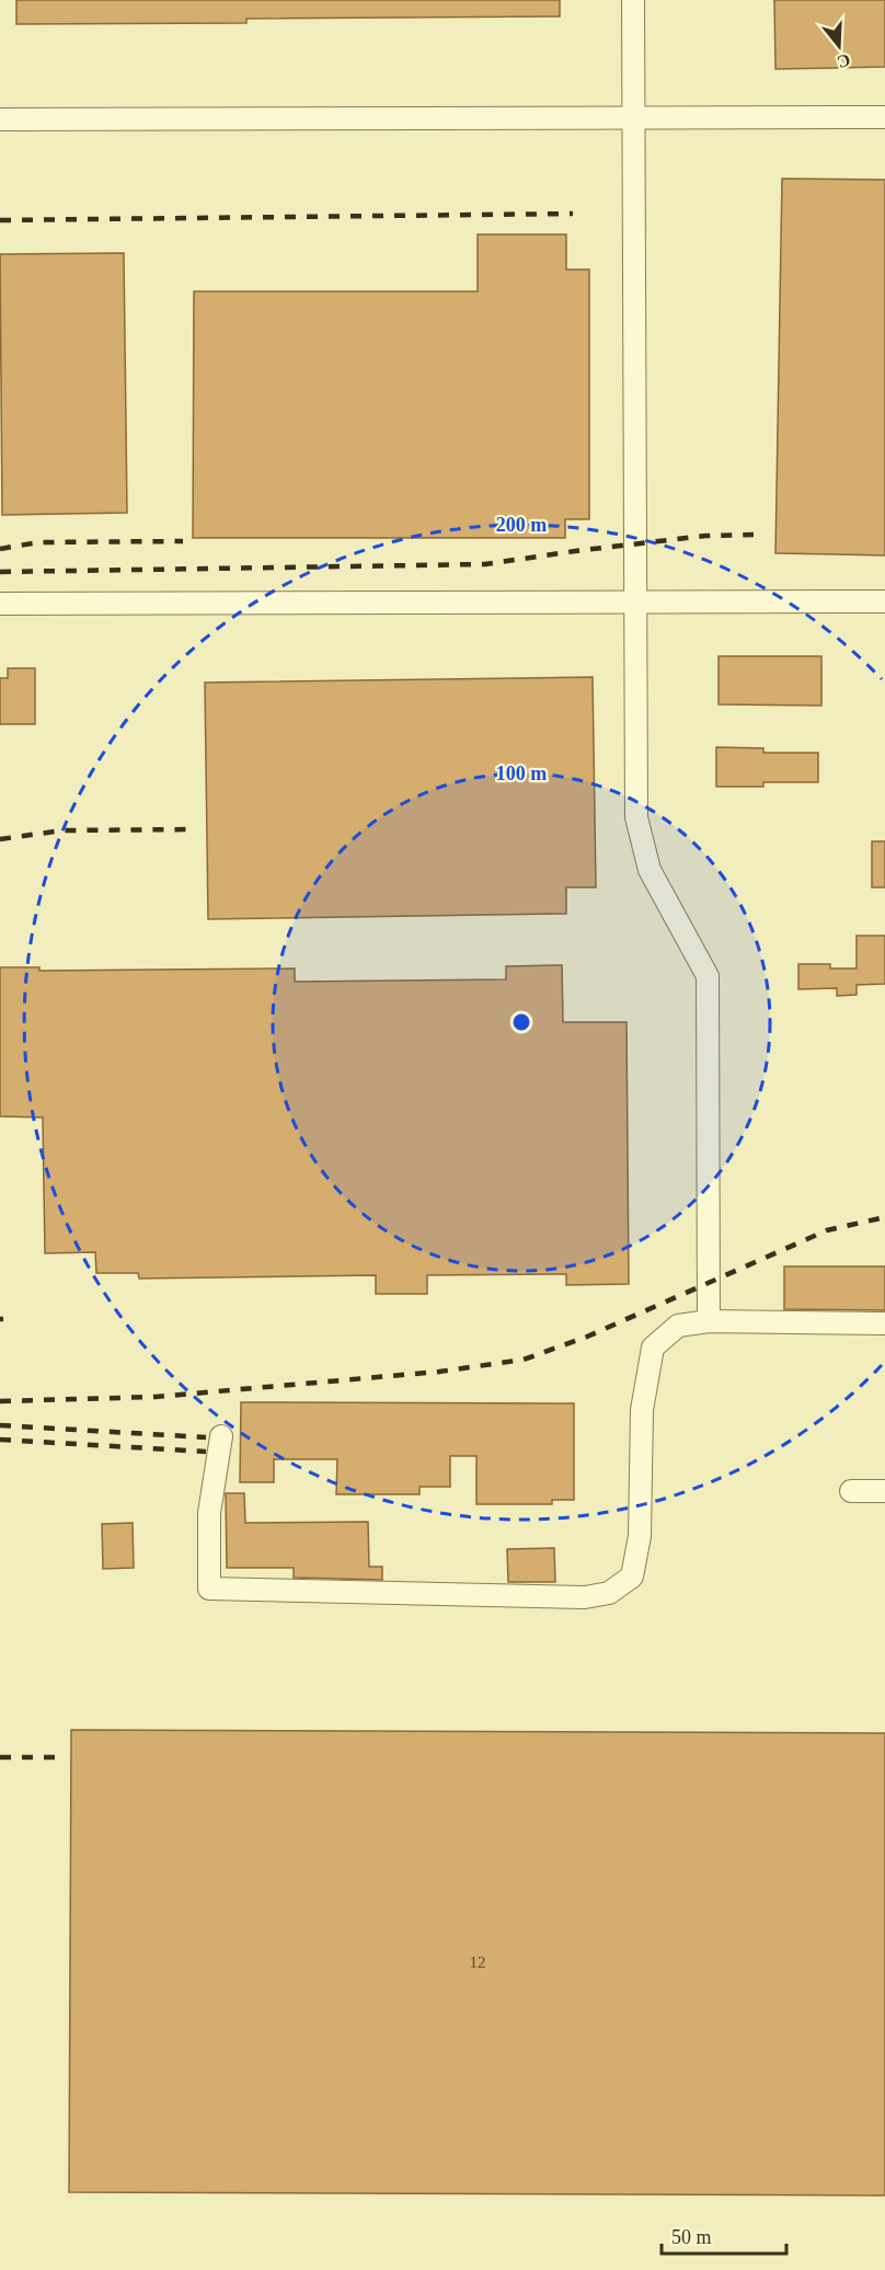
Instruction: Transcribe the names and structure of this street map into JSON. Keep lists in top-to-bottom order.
{
  "house_numbers": ["12"],
  "scale_bar": "50 m",
  "north": "bottom",
  "rings": ["200 m", "100 m"]
}
